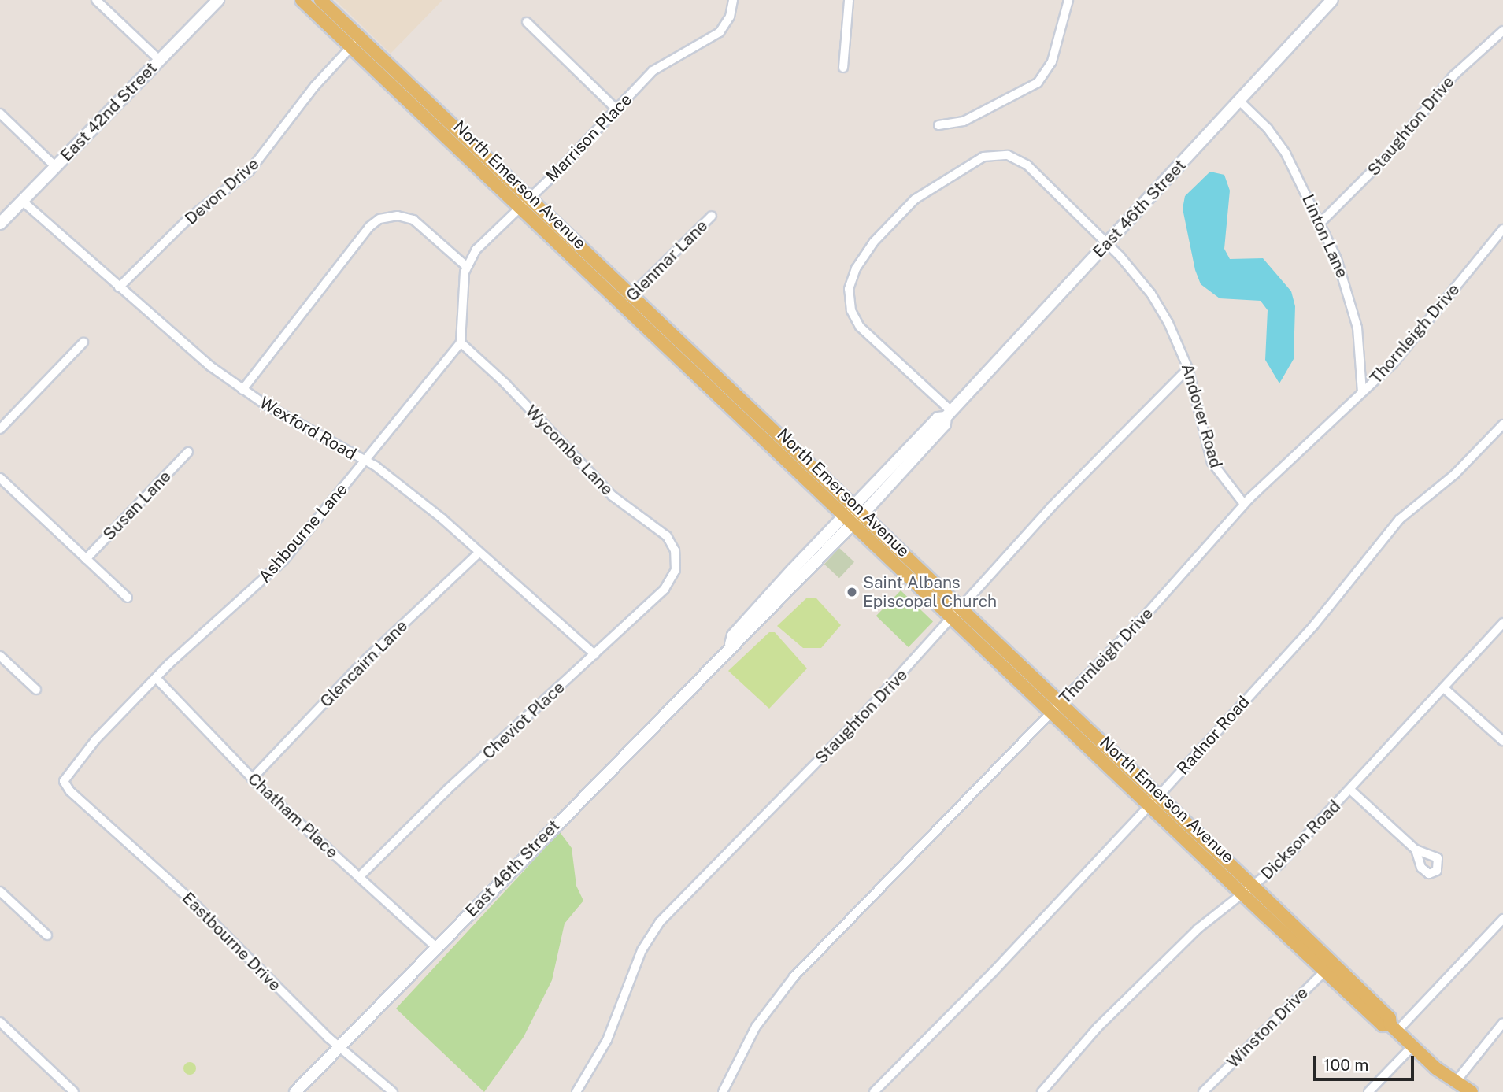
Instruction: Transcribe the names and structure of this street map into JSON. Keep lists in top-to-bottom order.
{
  "streets": {
    "main road": ["East 42nd Street", "North Emerson Avenue", "East 46th Street"],
    "street": [
      "Staughton Drive",
      "Marrison Place",
      "Devon Drive",
      "Linton Lane",
      "Glenmar Lane",
      "Thornleigh Drive",
      "Andover Road",
      "Wexford Road",
      "Wycombe Lane",
      "Susan Lane",
      "Ashbourne Lane",
      "Glencairn Lane",
      "Cheviot Place",
      "Radnor Road",
      "Chatham Place",
      "Dickson Road",
      "Eastbourne Drive",
      "Winston Drive"
    ]
  },
  "crossings": [
    ["East 42nd Street", "Wexford Road"],
    ["Staughton Drive", "North Emerson Avenue"],
    ["Staughton Drive", "Linton Lane"],
    ["Staughton Drive", "Andover Road"],
    ["Marrison Place", "North Emerson Avenue"],
    ["North Emerson Avenue", "Devon Drive"],
    ["North Emerson Avenue", "East 46th Street"],
    ["North Emerson Avenue", "Glenmar Lane"],
    ["North Emerson Avenue", "Thornleigh Drive"],
    ["North Emerson Avenue", "Radnor Road"],
    ["North Emerson Avenue", "Dickson Road"],
    ["North Emerson Avenue", "Winston Drive"],
    ["Devon Drive", "Wexford Road"],
    ["East 46th Street", "Linton Lane"],
    ["East 46th Street", "Andover Road"],
    ["East 46th Street", "Chatham Place"],
    ["East 46th Street", "Eastbourne Drive"],
    ["Linton Lane", "Thornleigh Drive"],
    ["Thornleigh Drive", "Andover Road"],
    ["Wexford Road", "Ashbourne Lane"],
    ["Wexford Road", "Glencairn Lane"],
    ["Wexford Road", "Cheviot Place"],
    ["Wycombe Lane", "Ashbourne Lane"],
    ["Wycombe Lane", "Cheviot Place"],
    ["Ashbourne Lane", "Chatham Place"],
    ["Ashbourne Lane", "Eastbourne Drive"],
    ["Glencairn Lane", "Chatham Place"],
    ["Cheviot Place", "Chatham Place"]
  ],
  "places": ["Saint Albans Episcopal Church"],
  "scale_bar": "100 m"
}
